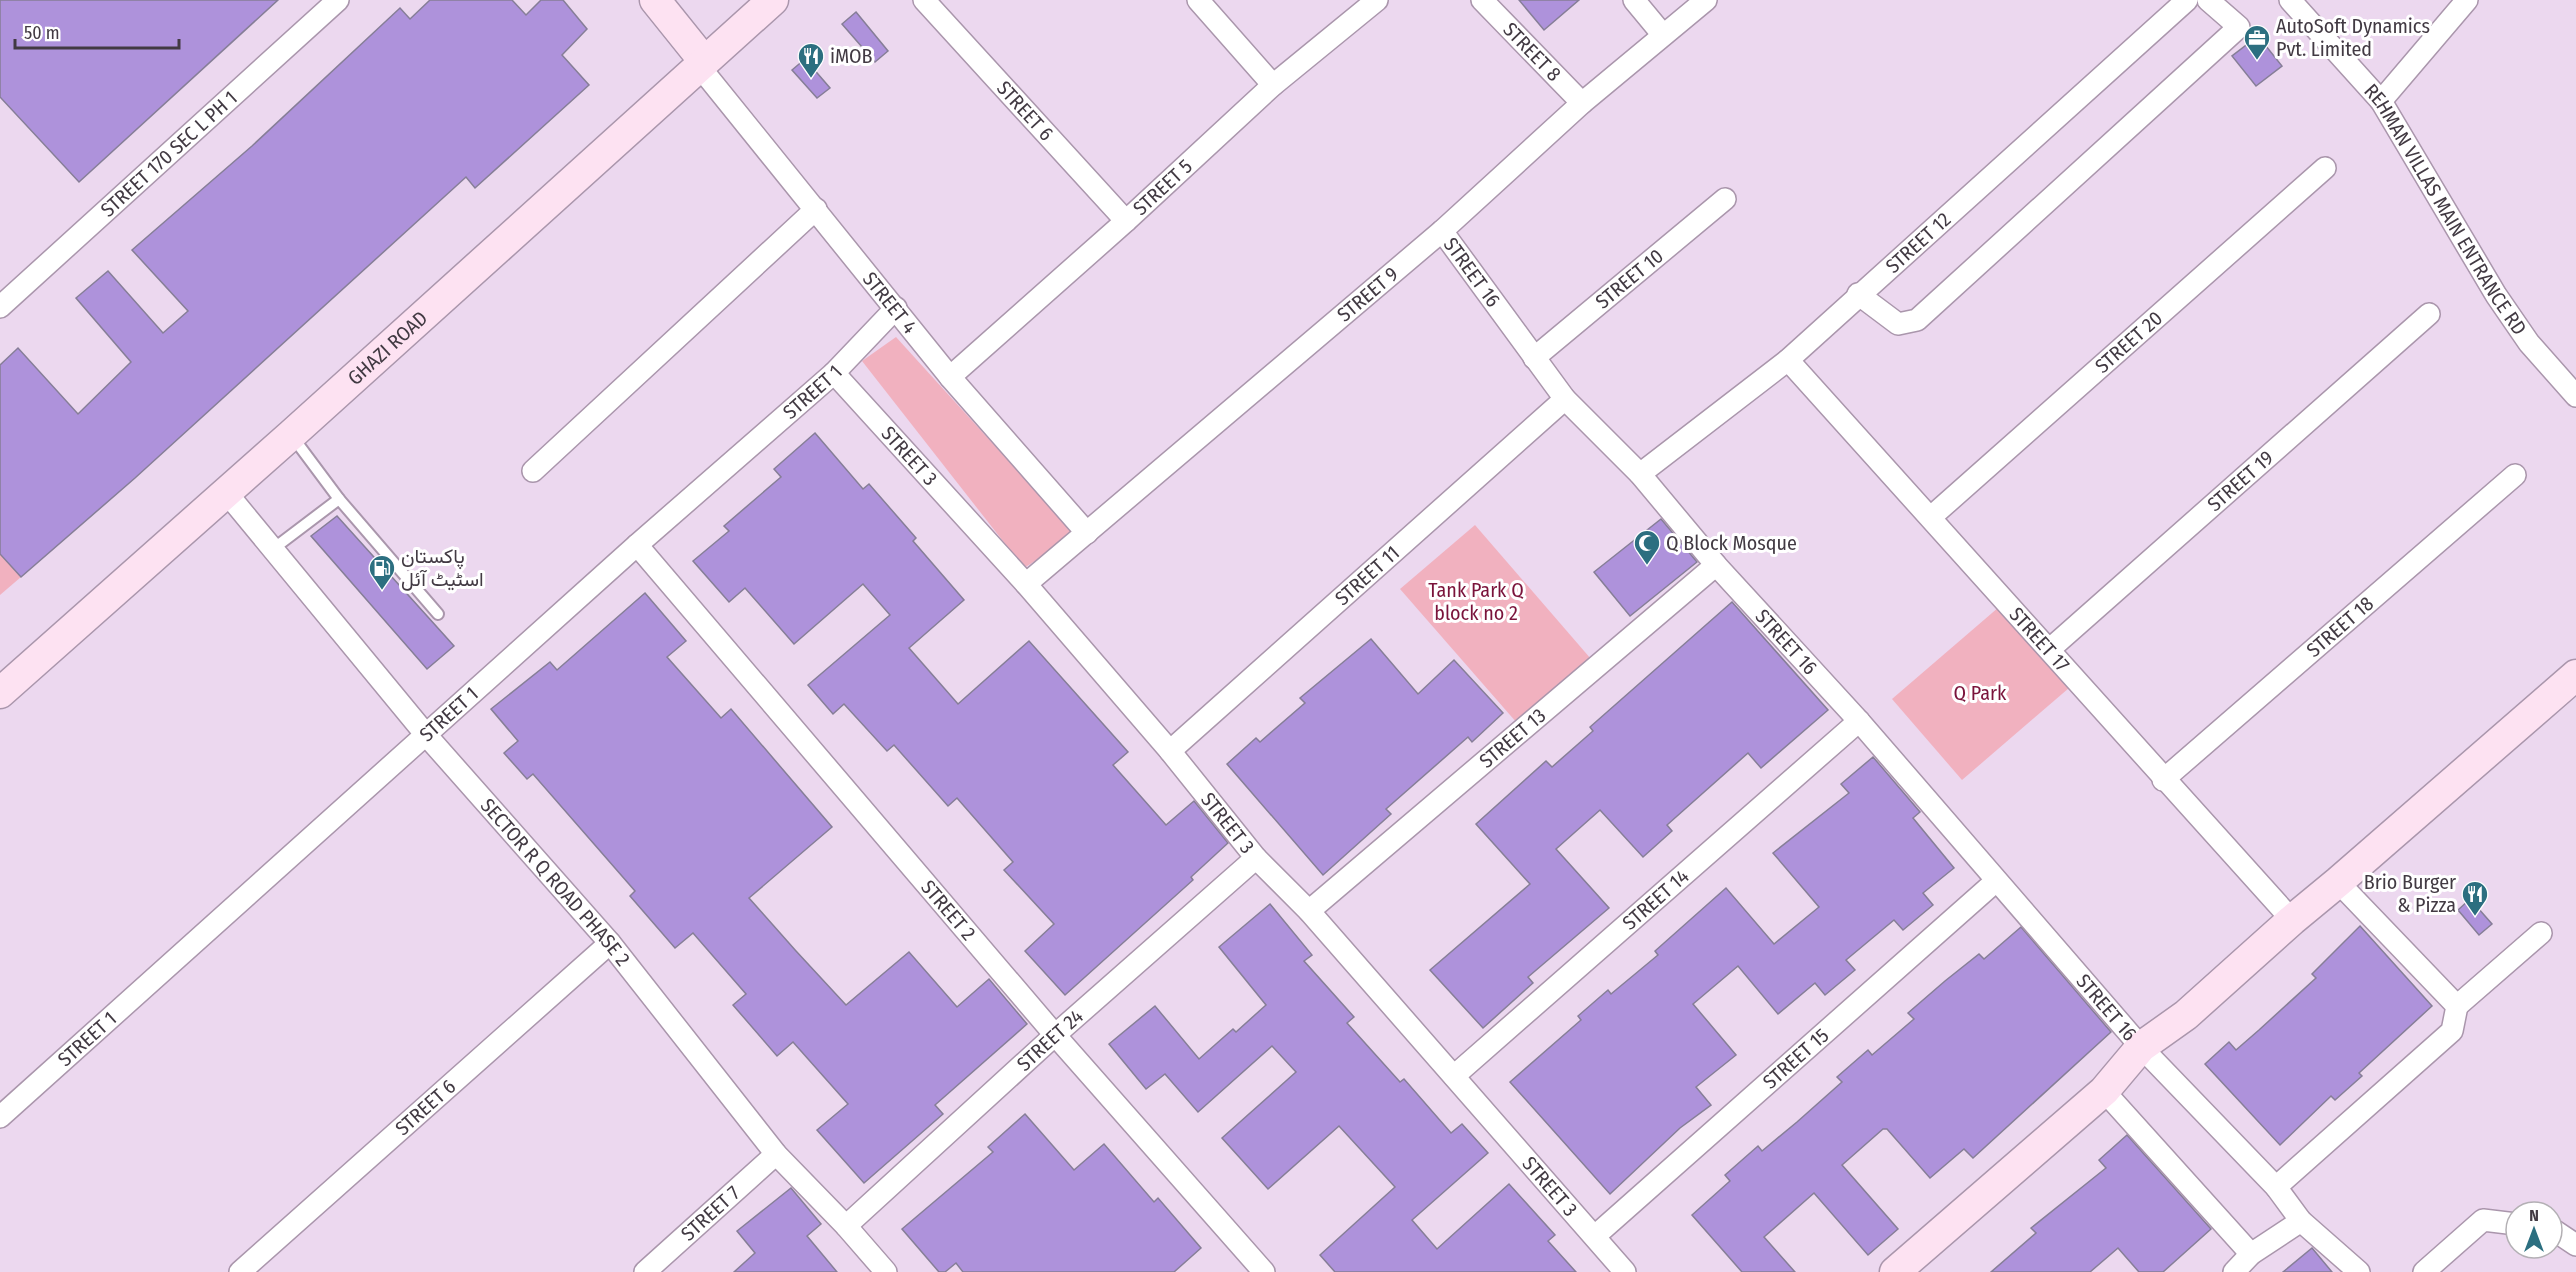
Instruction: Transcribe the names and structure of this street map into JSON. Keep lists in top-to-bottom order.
{
  "streets": {
    "main road": ["GHAZI ROAD"],
    "street": [
      "STREET 8",
      "STREET 6",
      "STREET 170 SEC L PH 1",
      "STREET 5",
      "REHMAN VILLAS MAIN ENTRANCE RD",
      "STREET 12",
      "STREET 16",
      "STREET 10",
      "STREET 9",
      "STREET 4",
      "STREET 20",
      "STREET 1",
      "STREET 3",
      "STREET 19",
      "STREET 11",
      "STREET 18",
      "STREET 17",
      "STREET 13",
      "SECTOR R Q ROAD PHASE 2",
      "STREET 14",
      "STREET 2",
      "STREET 24",
      "STREET 15",
      "STREET 7"
    ]
  },
  "crossings": [
    ["STREET 8", "STREET 9"],
    ["STREET 6", "STREET 5"],
    ["STREET 6", "SECTOR R Q ROAD PHASE 2"],
    ["STREET 5", "STREET 4"],
    ["STREET 12", "STREET 16"],
    ["STREET 12", "STREET 17"],
    ["STREET 16", "STREET 10"],
    ["STREET 16", "STREET 9"],
    ["STREET 16", "STREET 11"],
    ["STREET 16", "STREET 13"],
    ["STREET 16", "STREET 14"],
    ["STREET 16", "STREET 15"],
    ["STREET 9", "STREET 4"],
    ["STREET 9", "STREET 3"],
    ["STREET 4", "GHAZI ROAD"],
    ["STREET 4", "STREET 1"],
    ["STREET 20", "STREET 17"],
    ["GHAZI ROAD", "SECTOR R Q ROAD PHASE 2"],
    ["STREET 1", "STREET 3"],
    ["STREET 1", "SECTOR R Q ROAD PHASE 2"],
    ["STREET 1", "STREET 2"],
    ["STREET 3", "STREET 11"],
    ["STREET 3", "STREET 13"],
    ["STREET 3", "STREET 14"],
    ["STREET 3", "STREET 24"],
    ["STREET 3", "STREET 15"],
    ["STREET 19", "STREET 17"],
    ["STREET 18", "STREET 17"],
    ["SECTOR R Q ROAD PHASE 2", "STREET 24"],
    ["SECTOR R Q ROAD PHASE 2", "STREET 7"],
    ["STREET 2", "STREET 24"]
  ],
  "parks": ["Tank Park Q block no 2", "Q Park"],
  "places": {
    "office": ["AutoSoft Dynamics Pvt. Limited"],
    "restaurant": ["iMOB", "Brio Burger & Pizza"],
    "mosque": ["Q Block Mosque"],
    "fuel station": ["پاکستان اسٹیٹ آئل"]
  },
  "scale_bar": "50 m",
  "north": "top"
}
